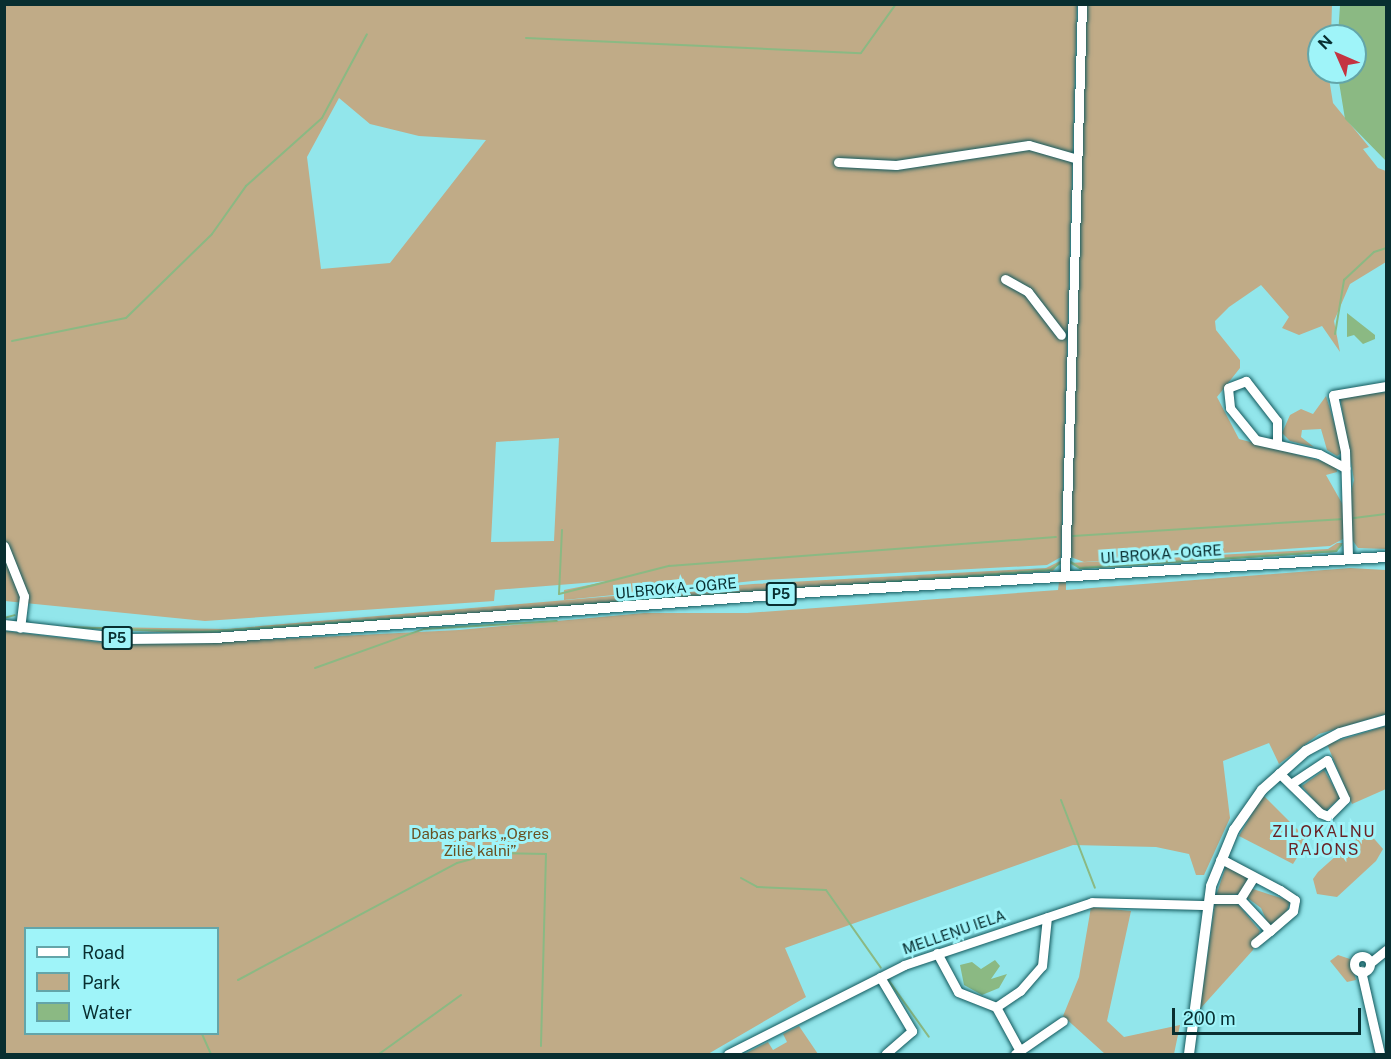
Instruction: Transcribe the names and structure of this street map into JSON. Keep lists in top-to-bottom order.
{
  "streets": {
    "main road": ["ULBROKA - OGRE", "P5"],
    "street": ["MELLEŅU IELA"]
  },
  "districts": ["ZILOKALNU RAJONS"],
  "parks": ["Dabas parks „Ogres Zilie kalni”"],
  "legend": ["Road", "Park", "Water"],
  "scale_bar": "200 m",
  "north": "top left"
}
